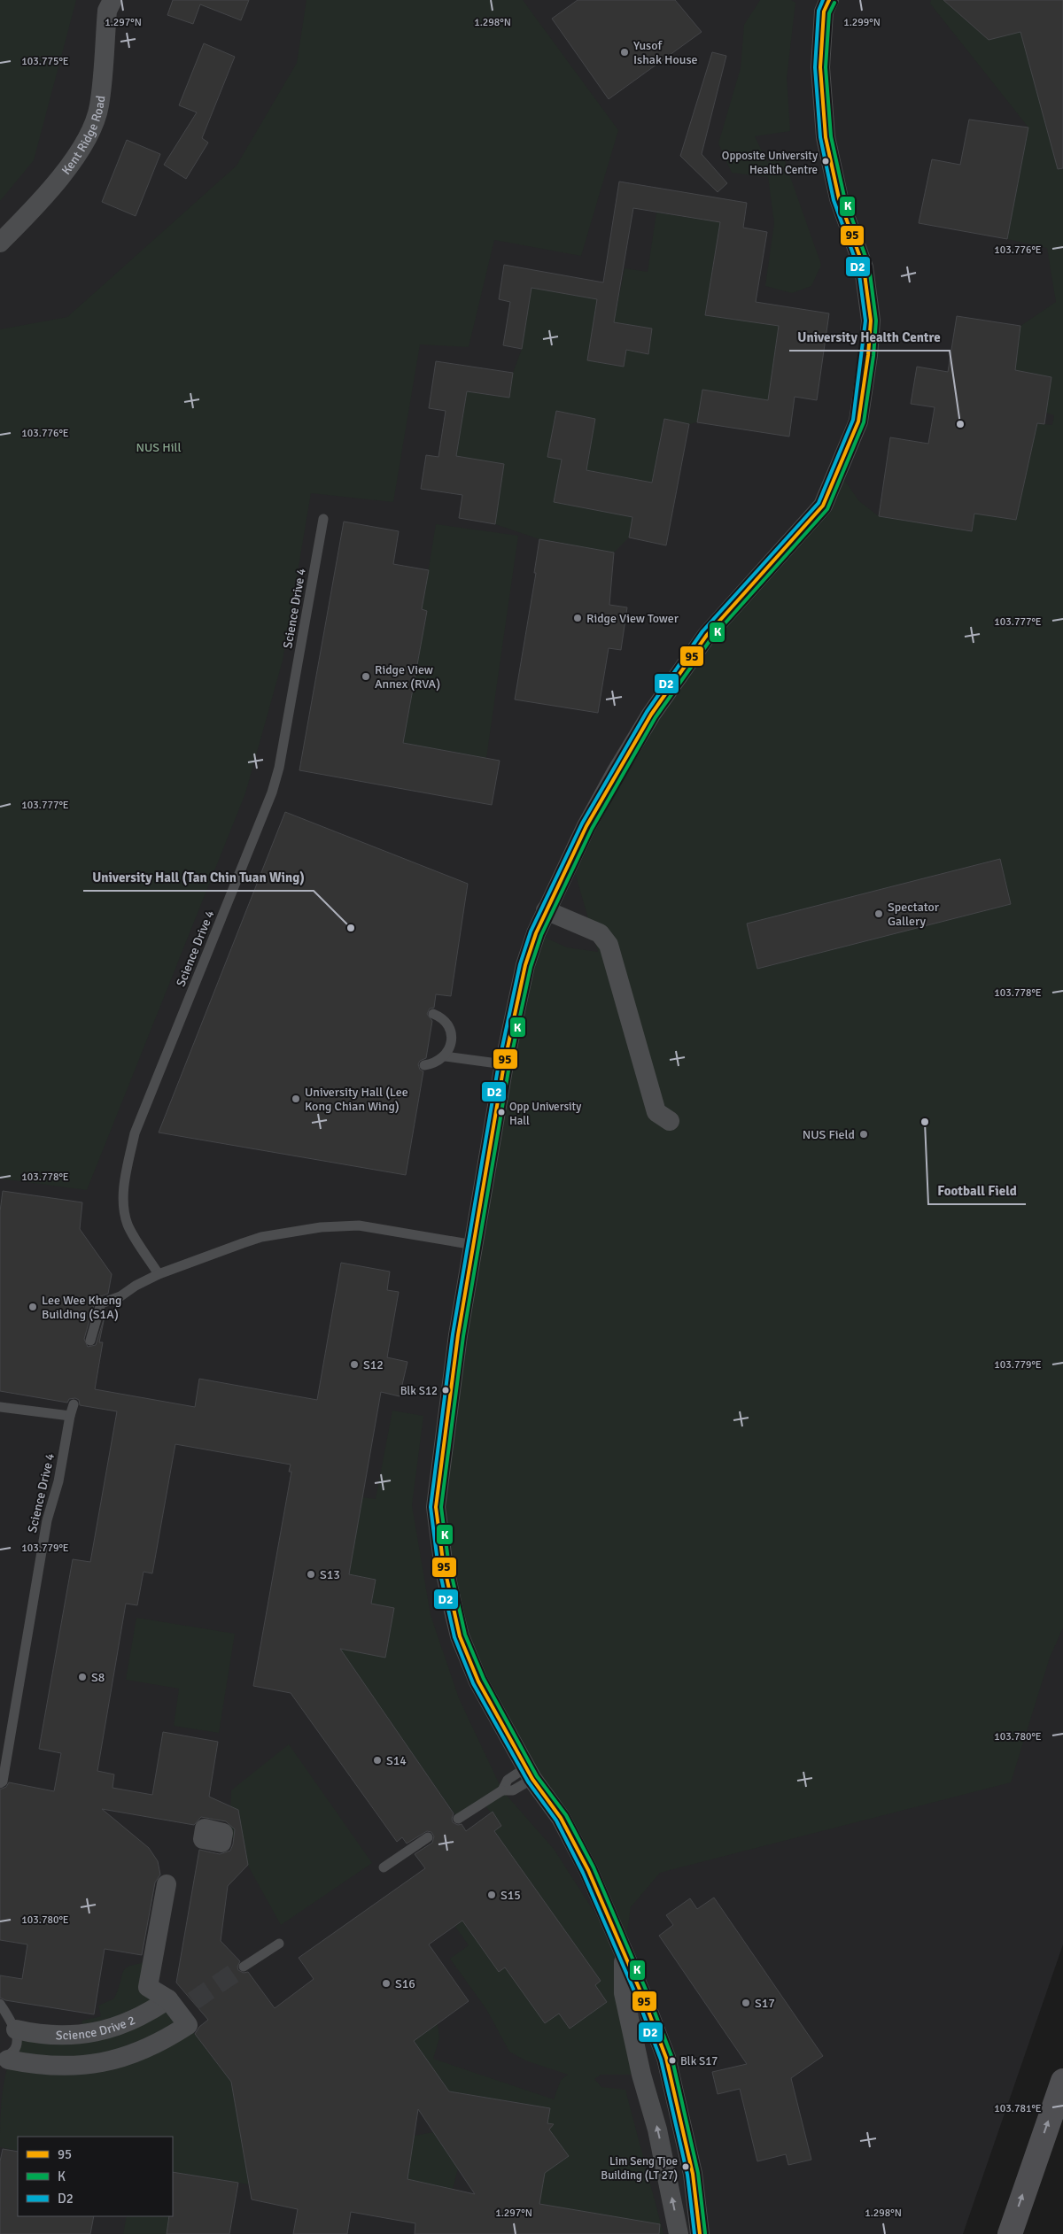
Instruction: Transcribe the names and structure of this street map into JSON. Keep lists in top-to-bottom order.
{
  "streets": {
    "street": ["Kent Ridge Road", "Science Drive 2"],
    "lane": ["Science Drive 4"]
  },
  "parks": ["NUS Hill"],
  "places": [
    "Yusof Ishak House",
    "Opposite University Health Centre",
    "University Health Centre",
    "Ridge View Tower",
    "Ridge View Annex (RVA)",
    "Spectator Gallery",
    "University Hall (Tan Chin Tuan Wing)",
    "University Hall (Lee Kong Chian Wing)",
    "Opp University Hall",
    "Football Field",
    "NUS Field",
    "Lee Wee Kheng Building (S1A)",
    "S12",
    "Blk S12",
    "S13",
    "S8",
    "S14",
    "S15",
    "S16",
    "S17",
    "Blk S17",
    "Lim Seng Tjoe Building (LT 27)"
  ],
  "lines": ["transit line 95", "transit line D2", "transit line K"],
  "legend": ["95", "K", "D2"],
  "coordinates": [
    "1.297°N",
    "1.298°N",
    "1.299°N",
    "103.775°E",
    "103.776°E",
    "103.777°E",
    "103.778°E",
    "103.779°E",
    "103.780°E",
    "103.781°E"
  ]
}
